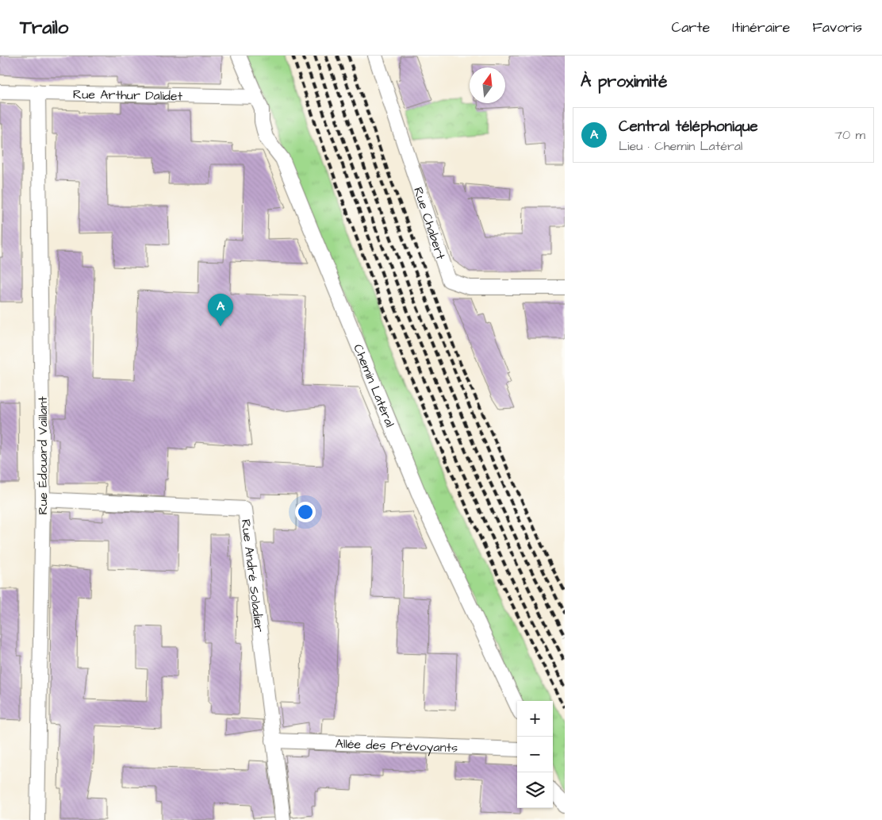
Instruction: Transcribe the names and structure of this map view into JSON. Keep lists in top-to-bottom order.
{
  "streets": {
    "street": [
      "Rue Arthur Dalidet",
      "Rue Chabert",
      "Chemin Latéral",
      "Rue Édouard Vaillant",
      "Rue André Soladier",
      "Allée des Prévoyants"
    ]
  },
  "crossings": [
    ["Rue Arthur Dalidet", "Chemin Latéral"],
    ["Rue Arthur Dalidet", "Rue Édouard Vaillant"],
    ["Rue Édouard Vaillant", "Rue André Soladier"],
    ["Rue André Soladier", "Allée des Prévoyants"]
  ],
  "north": "top",
  "page": {
    "header": "Trailo",
    "nav": ["Carte", "Itinéraire", "Favoris"],
    "heading": "À proximité",
    "list": [
      {
        "mark": "A",
        "name": "Central téléphonique",
        "note": "Lieu · Chemin Latéral",
        "value": "70 m"
      }
    ],
    "pins": "A",
    "map_buttons": ["+", "−"]
  }
}
